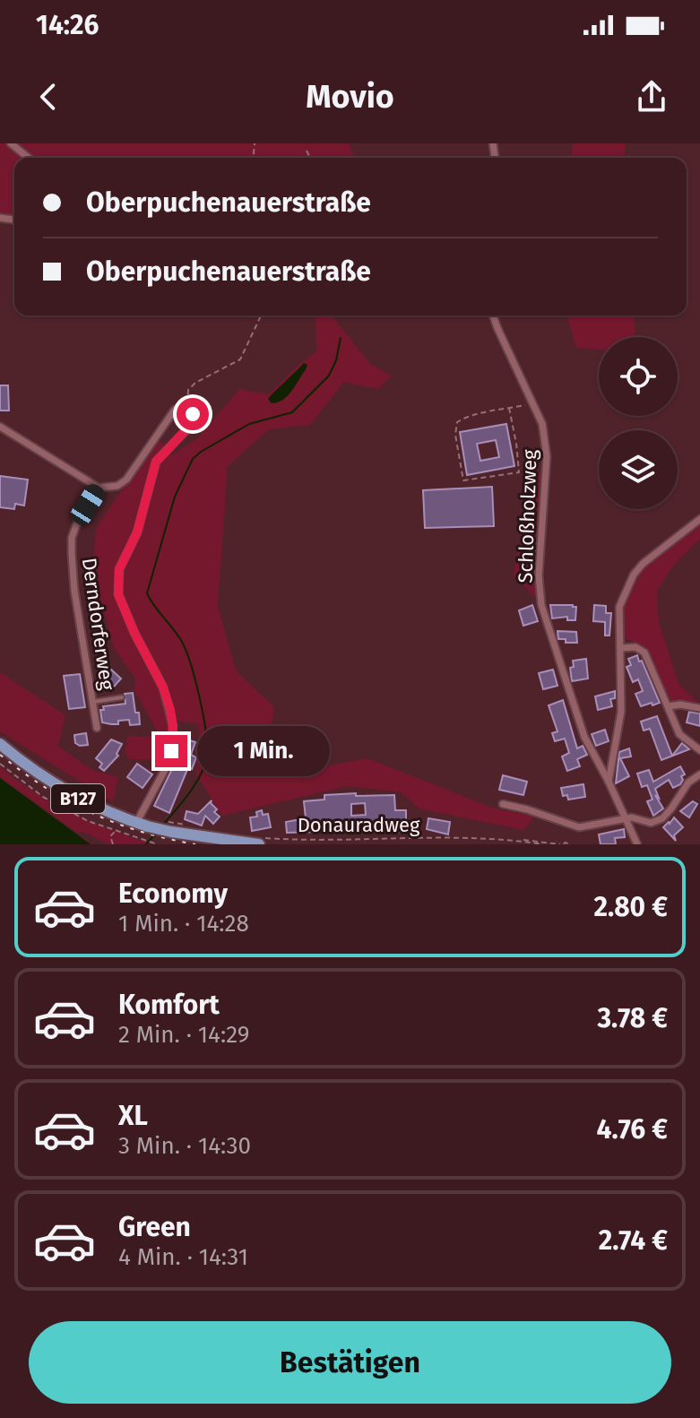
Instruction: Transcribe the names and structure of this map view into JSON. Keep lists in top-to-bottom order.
{
  "streets": {
    "main road": ["B127"],
    "street": ["Schloßholzweg", "Derndorferweg"],
    "path": ["Donauradweg"]
  },
  "crossings": [
    ["B127", "Donauradweg"]
  ],
  "page": {
    "status": "14:26",
    "header": "Movio",
    "banner": ["Oberpuchenauerstraße", "Oberpuchenauerstraße"],
    "bubble": "1 Min.",
    "list": [
      {
        "name": "Economy",
        "note": "1 Min. · 14:28",
        "value": "2.80 €"
      },
      {
        "name": "Komfort",
        "note": "2 Min. · 14:29",
        "value": "3.78 €"
      },
      {
        "name": "XL",
        "note": "3 Min. · 14:30",
        "value": "4.76 €"
      },
      {
        "name": "Green",
        "note": "4 Min. · 14:31",
        "value": "2.74 €"
      }
    ],
    "buttons": "Bestätigen"
  }
}
